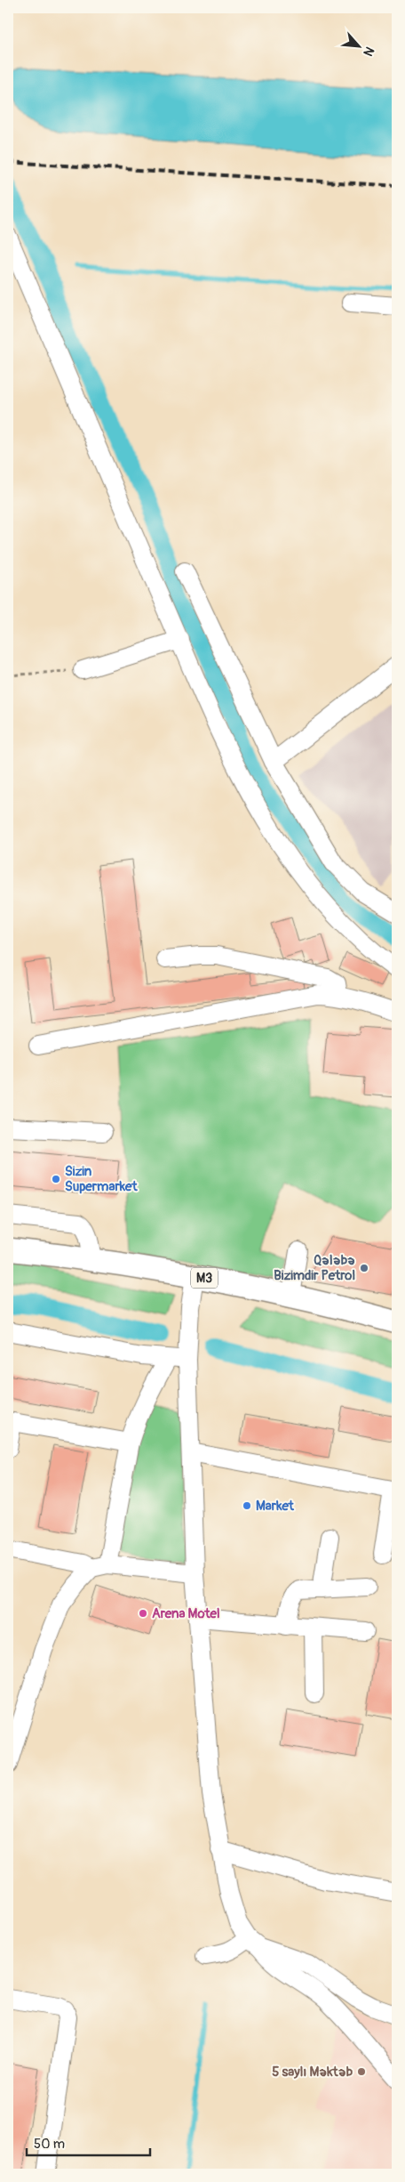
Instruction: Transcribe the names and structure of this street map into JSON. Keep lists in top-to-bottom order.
{
  "streets": {
    "main road": ["M3"]
  },
  "places": [
    "Sizin Supermarket",
    "Qələbə Bizimdir Petrol",
    "Market",
    "Arena Motel",
    "5 saylı Məktəb"
  ],
  "scale_bar": "50 m",
  "north": "bottom right"
}
